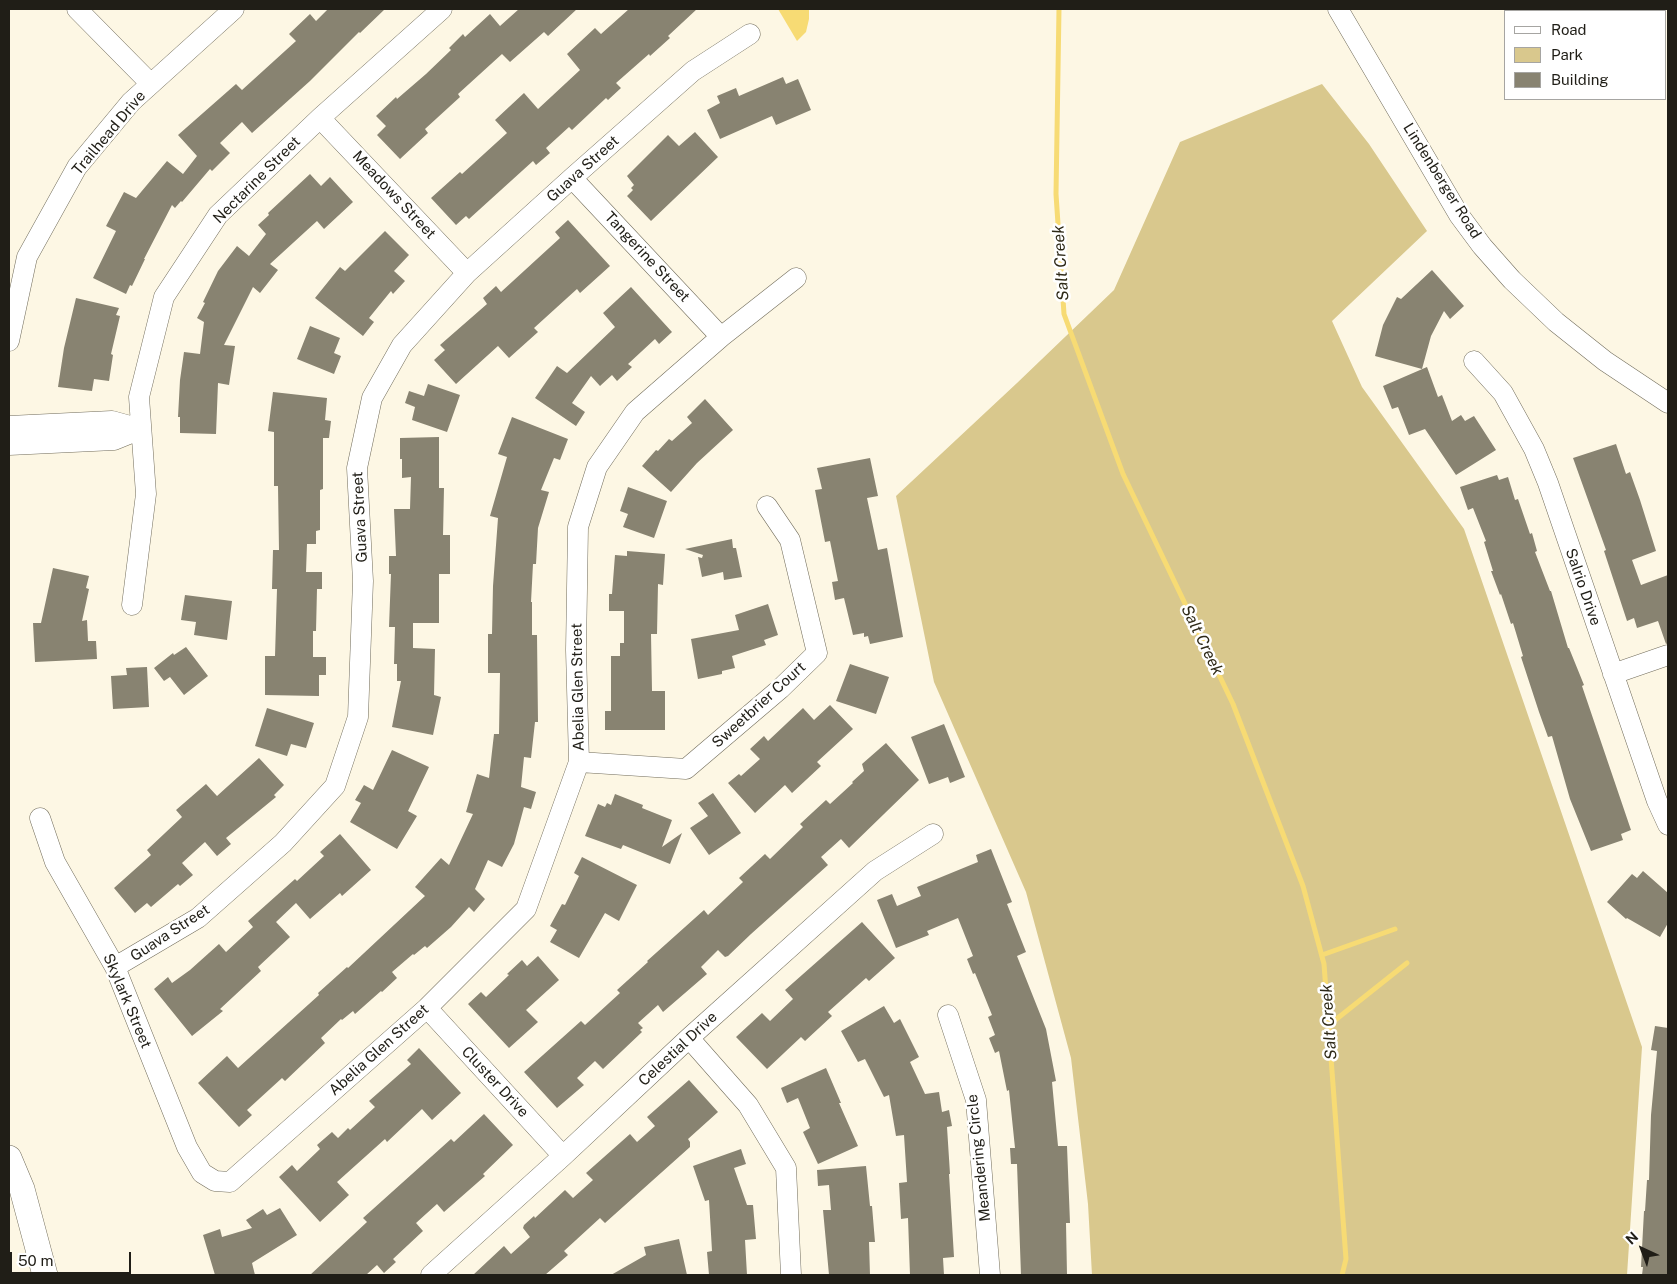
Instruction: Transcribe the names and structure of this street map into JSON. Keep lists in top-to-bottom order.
{
  "streets": {
    "street": [
      "Trailhead Drive",
      "Guava Street",
      "Nectarine Street",
      "Lindenberger Road",
      "Meadows Street",
      "Tangerine Street",
      "Salrio Drive",
      "Abelia Glen Street",
      "Sweetbrier Court",
      "Skylark Street",
      "Celestial Drive",
      "Cluster Drive",
      "Meandering Circle"
    ]
  },
  "crossings": [
    ["Guava Street", "Meadows Street"],
    ["Guava Street", "Tangerine Street"],
    ["Guava Street", "Skylark Street"],
    ["Nectarine Street", "Meadows Street"],
    ["Tangerine Street", "Abelia Glen Street"],
    ["Abelia Glen Street", "Sweetbrier Court"],
    ["Abelia Glen Street", "Skylark Street"],
    ["Abelia Glen Street", "Cluster Drive"],
    ["Celestial Drive", "Cluster Drive"]
  ],
  "water": ["Salt Creek"],
  "legend": ["Road", "Park", "Building"],
  "scale_bar": "50 m",
  "north": "top left"
}
